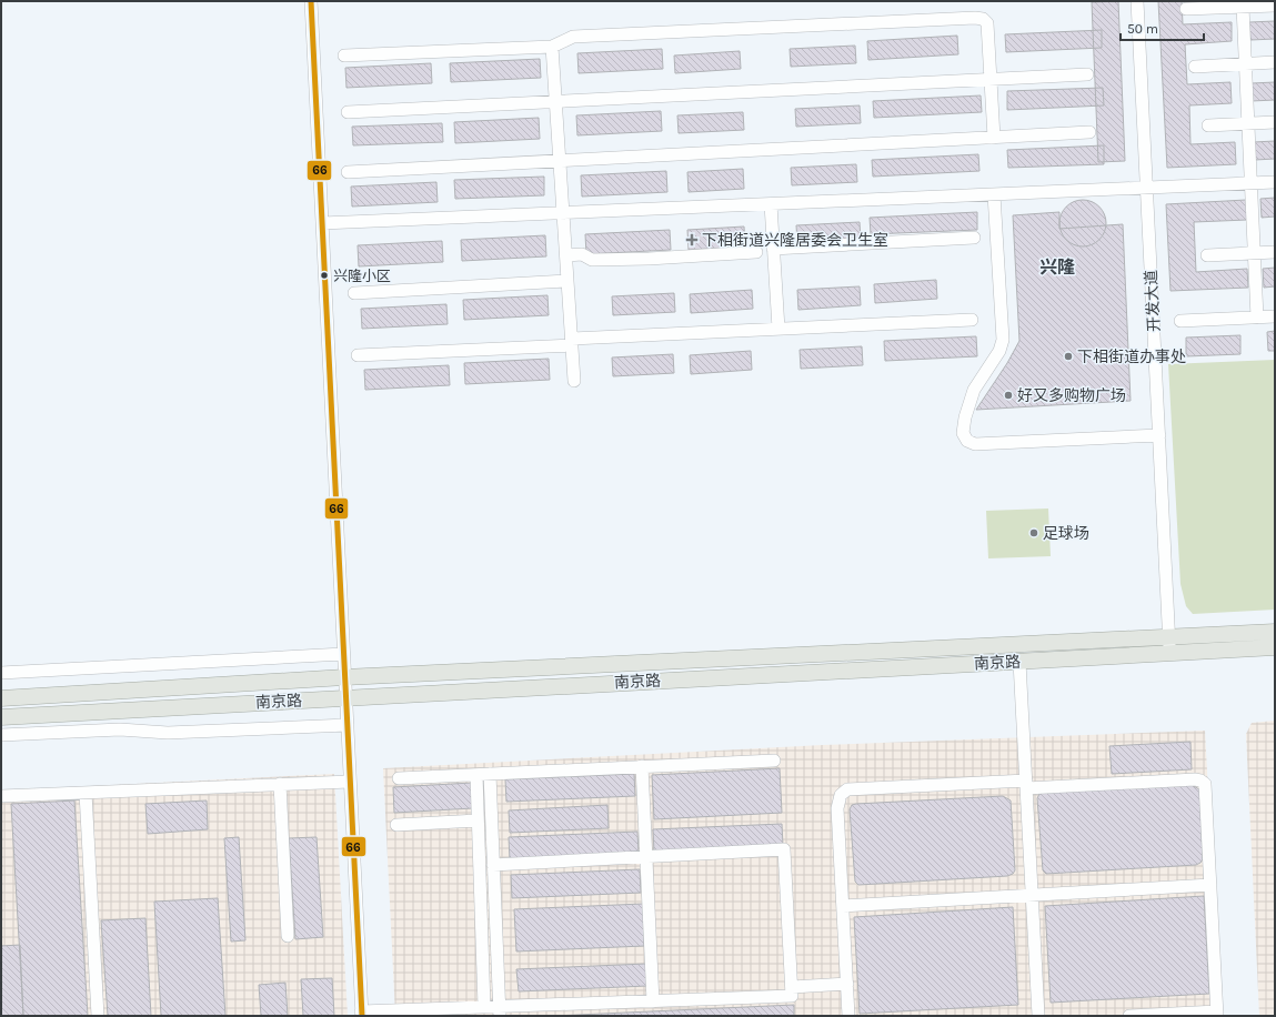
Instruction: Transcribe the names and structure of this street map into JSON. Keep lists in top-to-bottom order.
{
  "streets": {
    "main road": ["南京路"],
    "street": ["开发大道"]
  },
  "crossings": [
    ["开发大道", "南京路"]
  ],
  "districts": ["兴隆"],
  "places": {
    "health": ["下相街道兴隆居委会卫生室"],
    "other": [
      "兴隆小区",
      "下相街道办事处",
      "好又多购物广场",
      "足球场"
    ]
  },
  "lines": ["transit line 66"],
  "scale_bar": "50 m"
}
